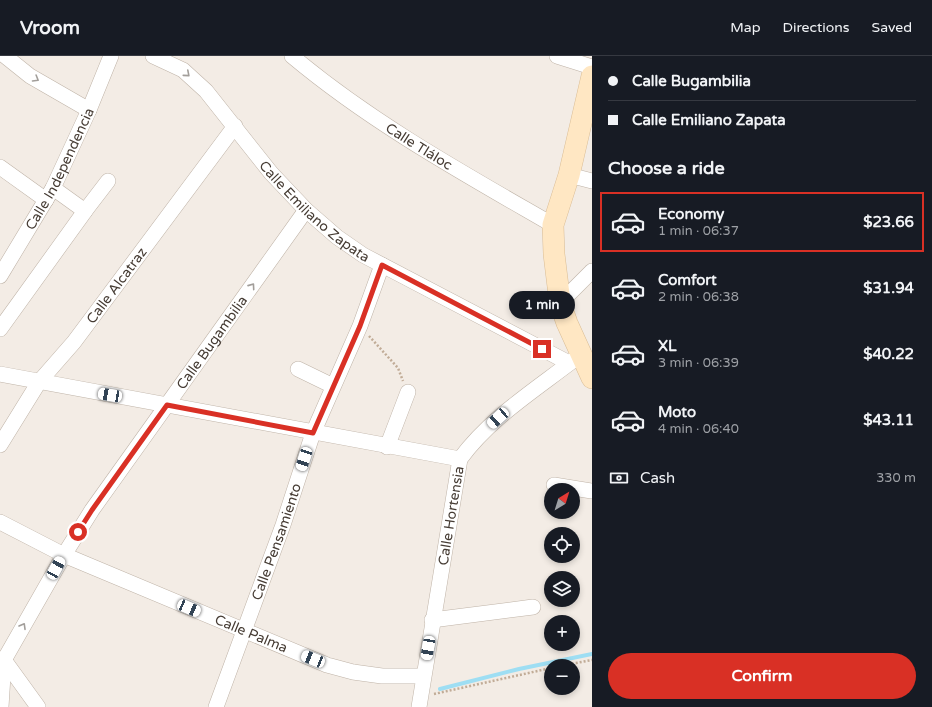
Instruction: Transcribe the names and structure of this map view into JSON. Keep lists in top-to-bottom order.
{
  "streets": {
    "street": [
      "Calle Tláloc",
      "Calle Independencia",
      "Calle Emiliano Zapata",
      "Calle Alcatraz",
      "Calle Bugambilia",
      "Calle Hortensia",
      "Calle Pensamiento",
      "Calle Palma"
    ]
  },
  "crossings": [
    ["Calle Emiliano Zapata", "Calle Alcatraz"],
    ["Calle Emiliano Zapata", "Calle Bugambilia"],
    ["Calle Emiliano Zapata", "Calle Hortensia"],
    ["Calle Emiliano Zapata", "Calle Pensamiento"],
    ["Calle Bugambilia", "Calle Palma"],
    ["Calle Hortensia", "Calle Palma"],
    ["Calle Pensamiento", "Calle Palma"]
  ],
  "one_way": ["Calle Bugambilia"],
  "north": "top right",
  "page": {
    "header": "Vroom",
    "nav": ["Map", "Directions", "Saved"],
    "banner": ["Calle Bugambilia", "Calle Emiliano Zapata"],
    "heading": "Choose a ride",
    "list": [
      {
        "name": "Economy",
        "note": "1 min · 06:37",
        "value": "$23.66"
      },
      {
        "name": "Comfort",
        "note": "2 min · 06:38",
        "value": "$31.94"
      },
      {
        "name": "XL",
        "note": "3 min · 06:39",
        "value": "$40.22"
      },
      {
        "name": "Moto",
        "note": "4 min · 06:40",
        "value": "$43.11"
      }
    ],
    "bubble": "1 min",
    "pay": ["Cash", "330 m"],
    "map_buttons": ["+", "−"],
    "buttons": "Confirm"
  }
}
